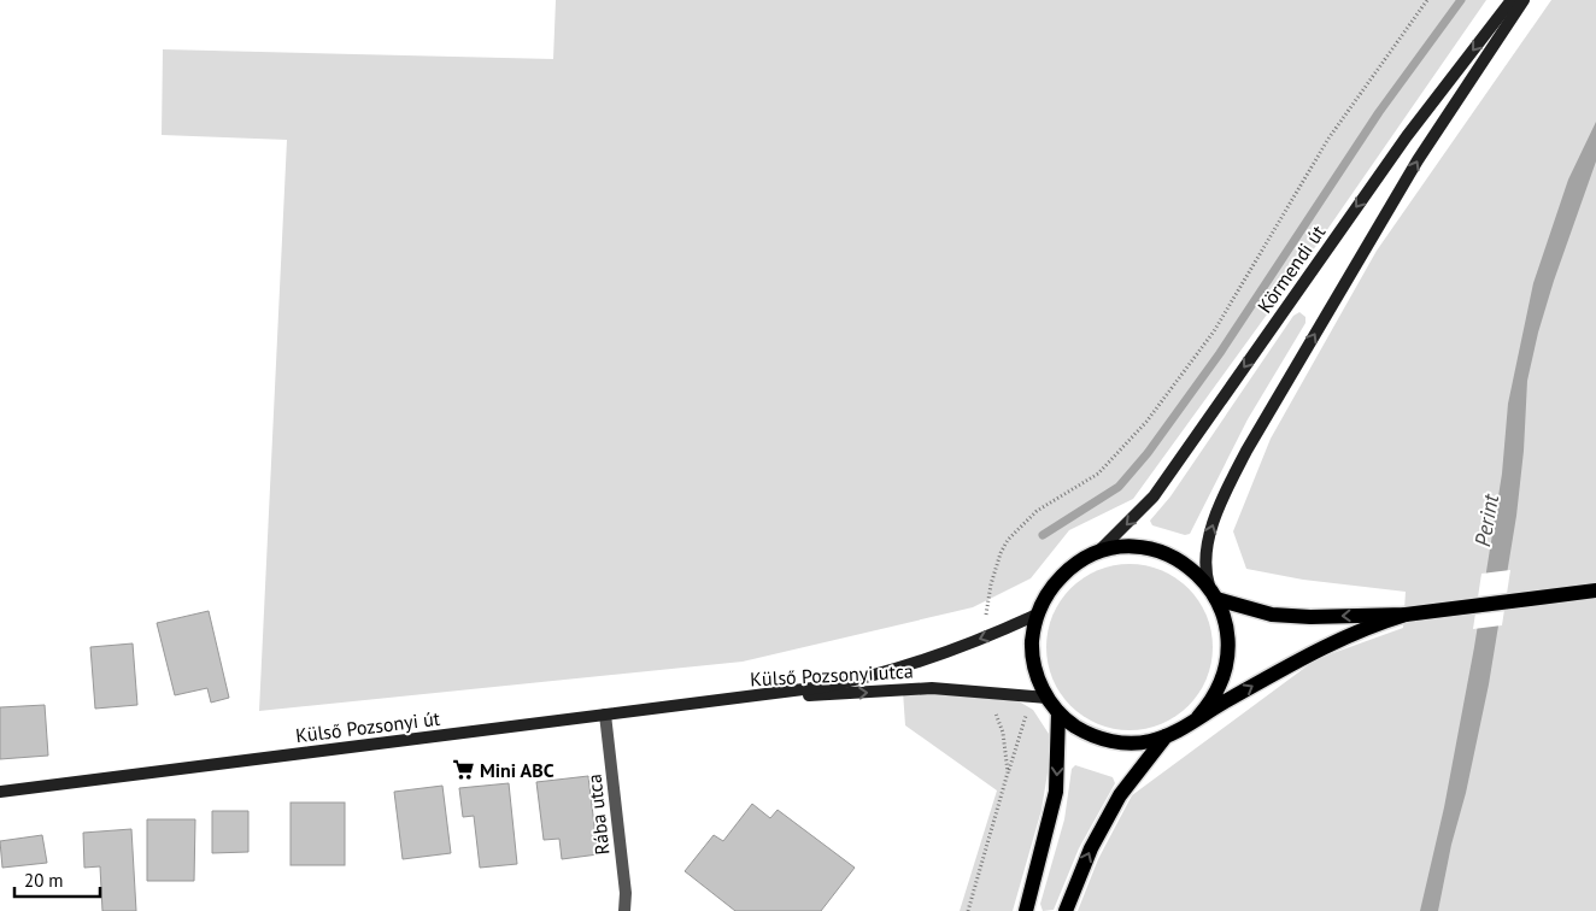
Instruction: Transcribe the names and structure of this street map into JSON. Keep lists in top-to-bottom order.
{
  "streets": {
    "main road": ["Körmendi út", "Külső Pozsonyi utca", "Külső Pozsonyi út"],
    "street": ["Rába utca"]
  },
  "crossings": [
    ["Körmendi út", "Külső Pozsonyi utca"],
    ["Külső Pozsonyi utca", "Külső Pozsonyi út"],
    ["Külső Pozsonyi út", "Rába utca"]
  ],
  "water": ["Perint"],
  "places": {
    "supermarket": ["Mini ABC"]
  },
  "scale_bar": "20 m"
}
